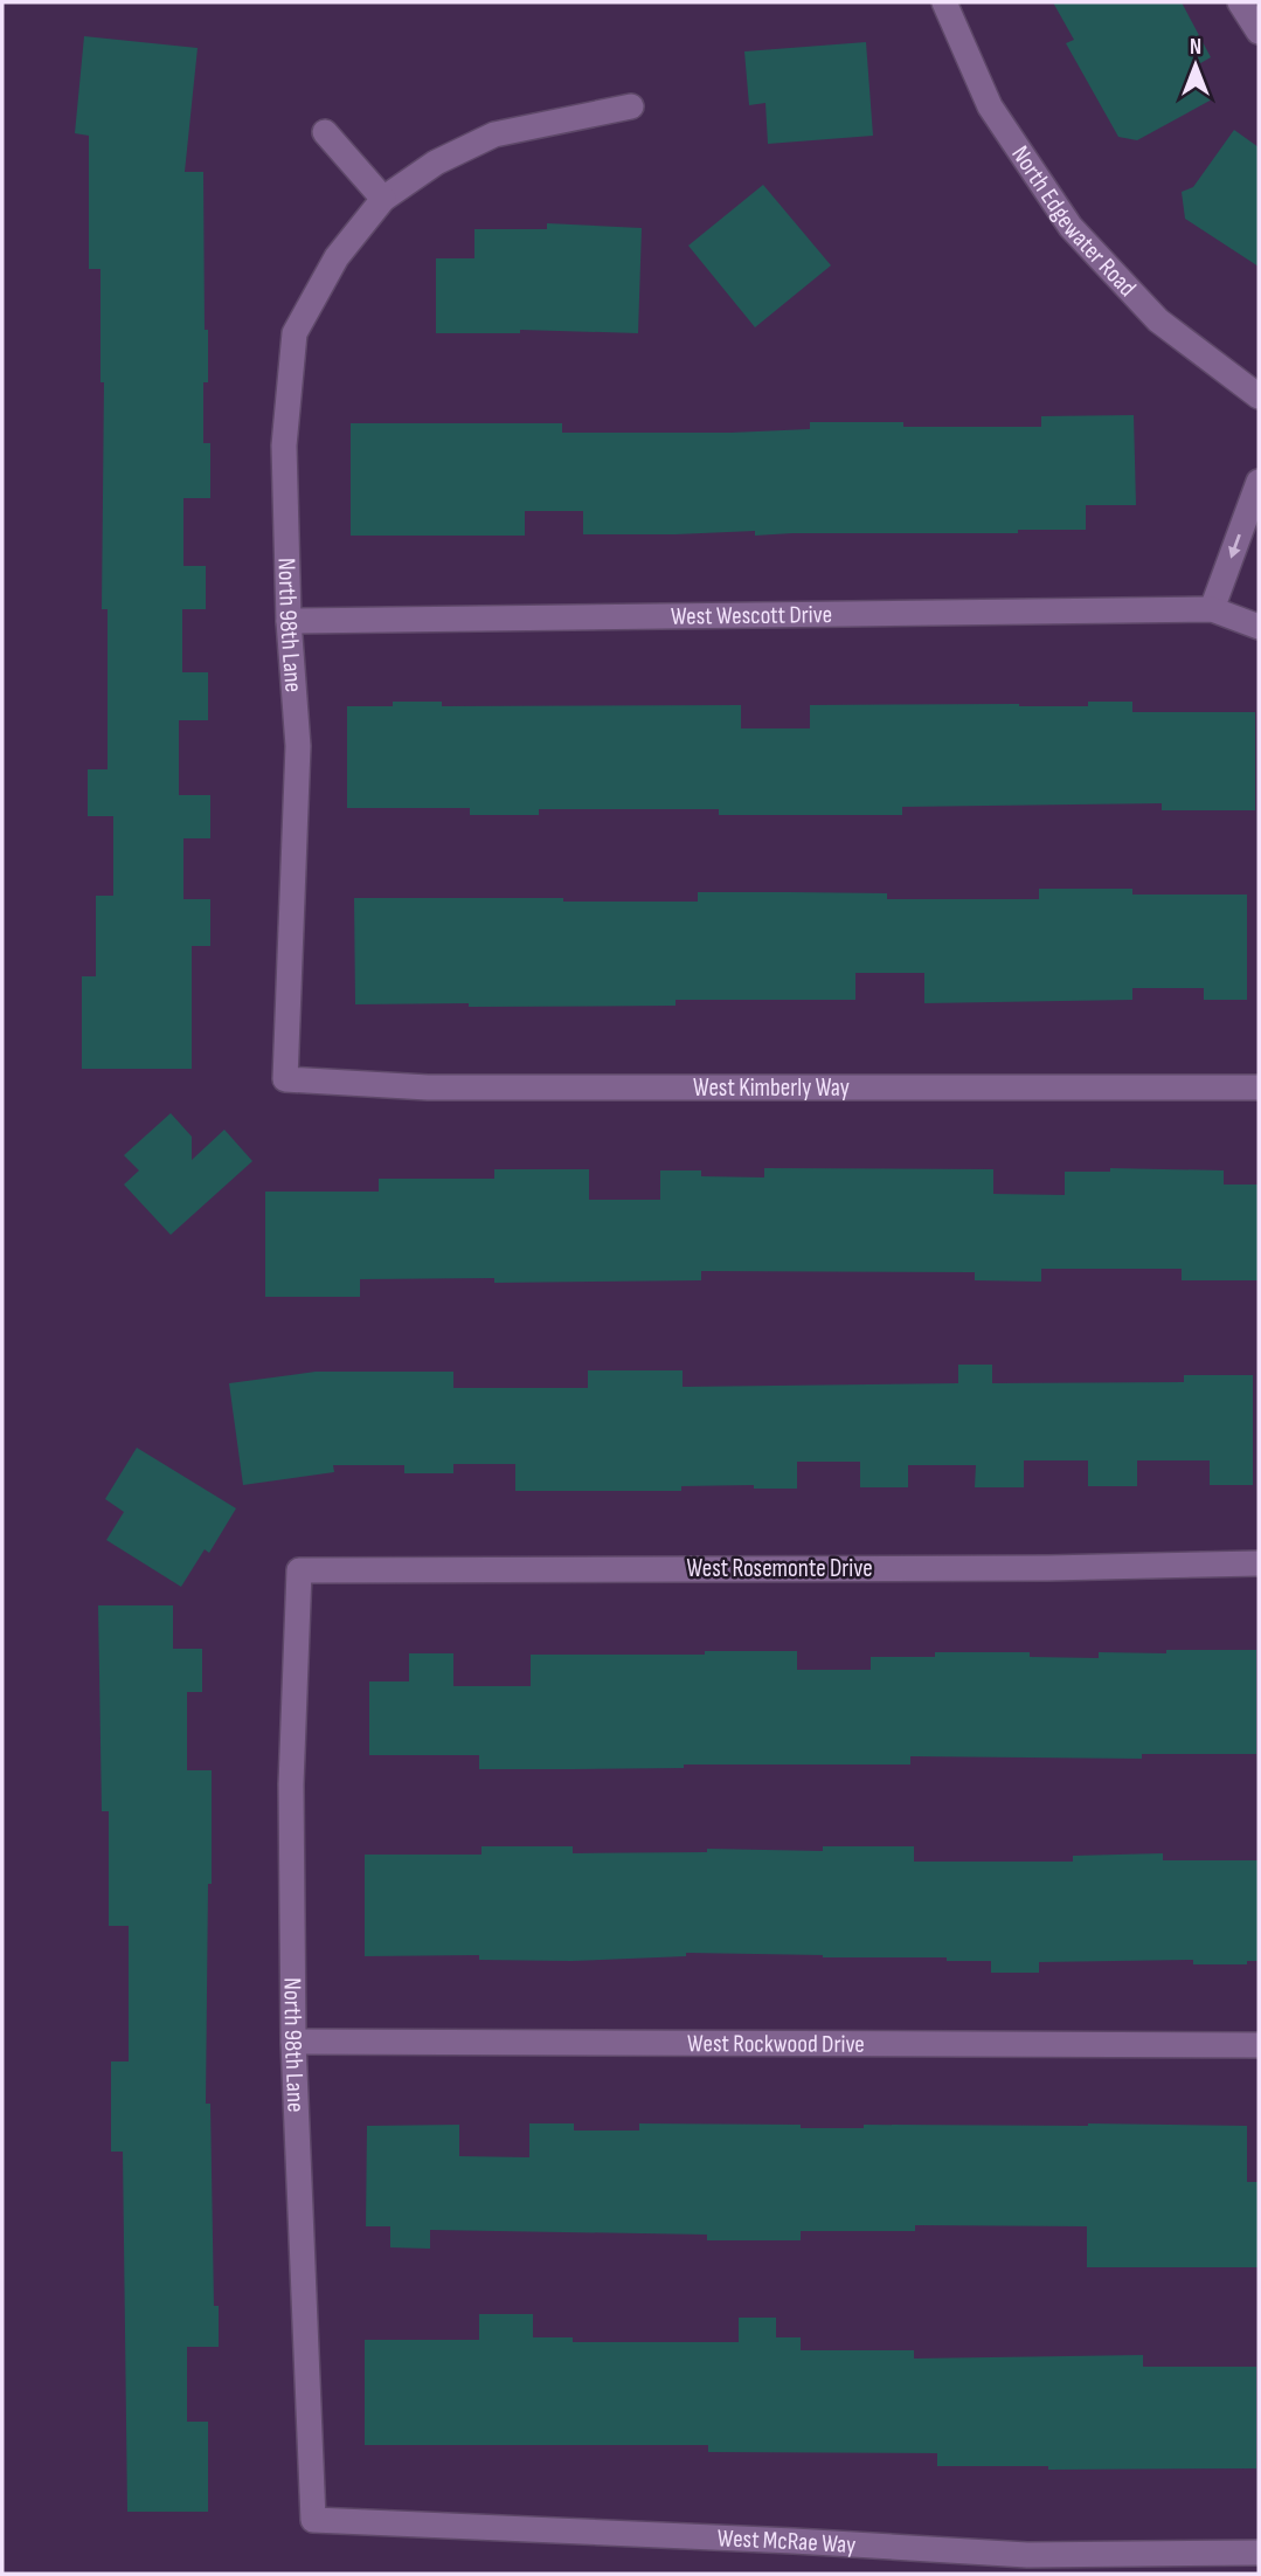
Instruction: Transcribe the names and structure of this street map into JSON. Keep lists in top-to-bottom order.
{
  "streets": {
    "street": [
      "North Edgewater Road",
      "West Wescott Drive",
      "North 98th Lane",
      "West Kimberly Way",
      "West Rosemonte Drive",
      "West Rockwood Drive",
      "West McRae Way"
    ]
  },
  "crossings": [
    ["West Wescott Drive", "North 98th Lane"],
    ["North 98th Lane", "West Kimberly Way"],
    ["North 98th Lane", "West Rosemonte Drive"],
    ["North 98th Lane", "West Rockwood Drive"],
    ["North 98th Lane", "West McRae Way"]
  ],
  "north": "top"
}
